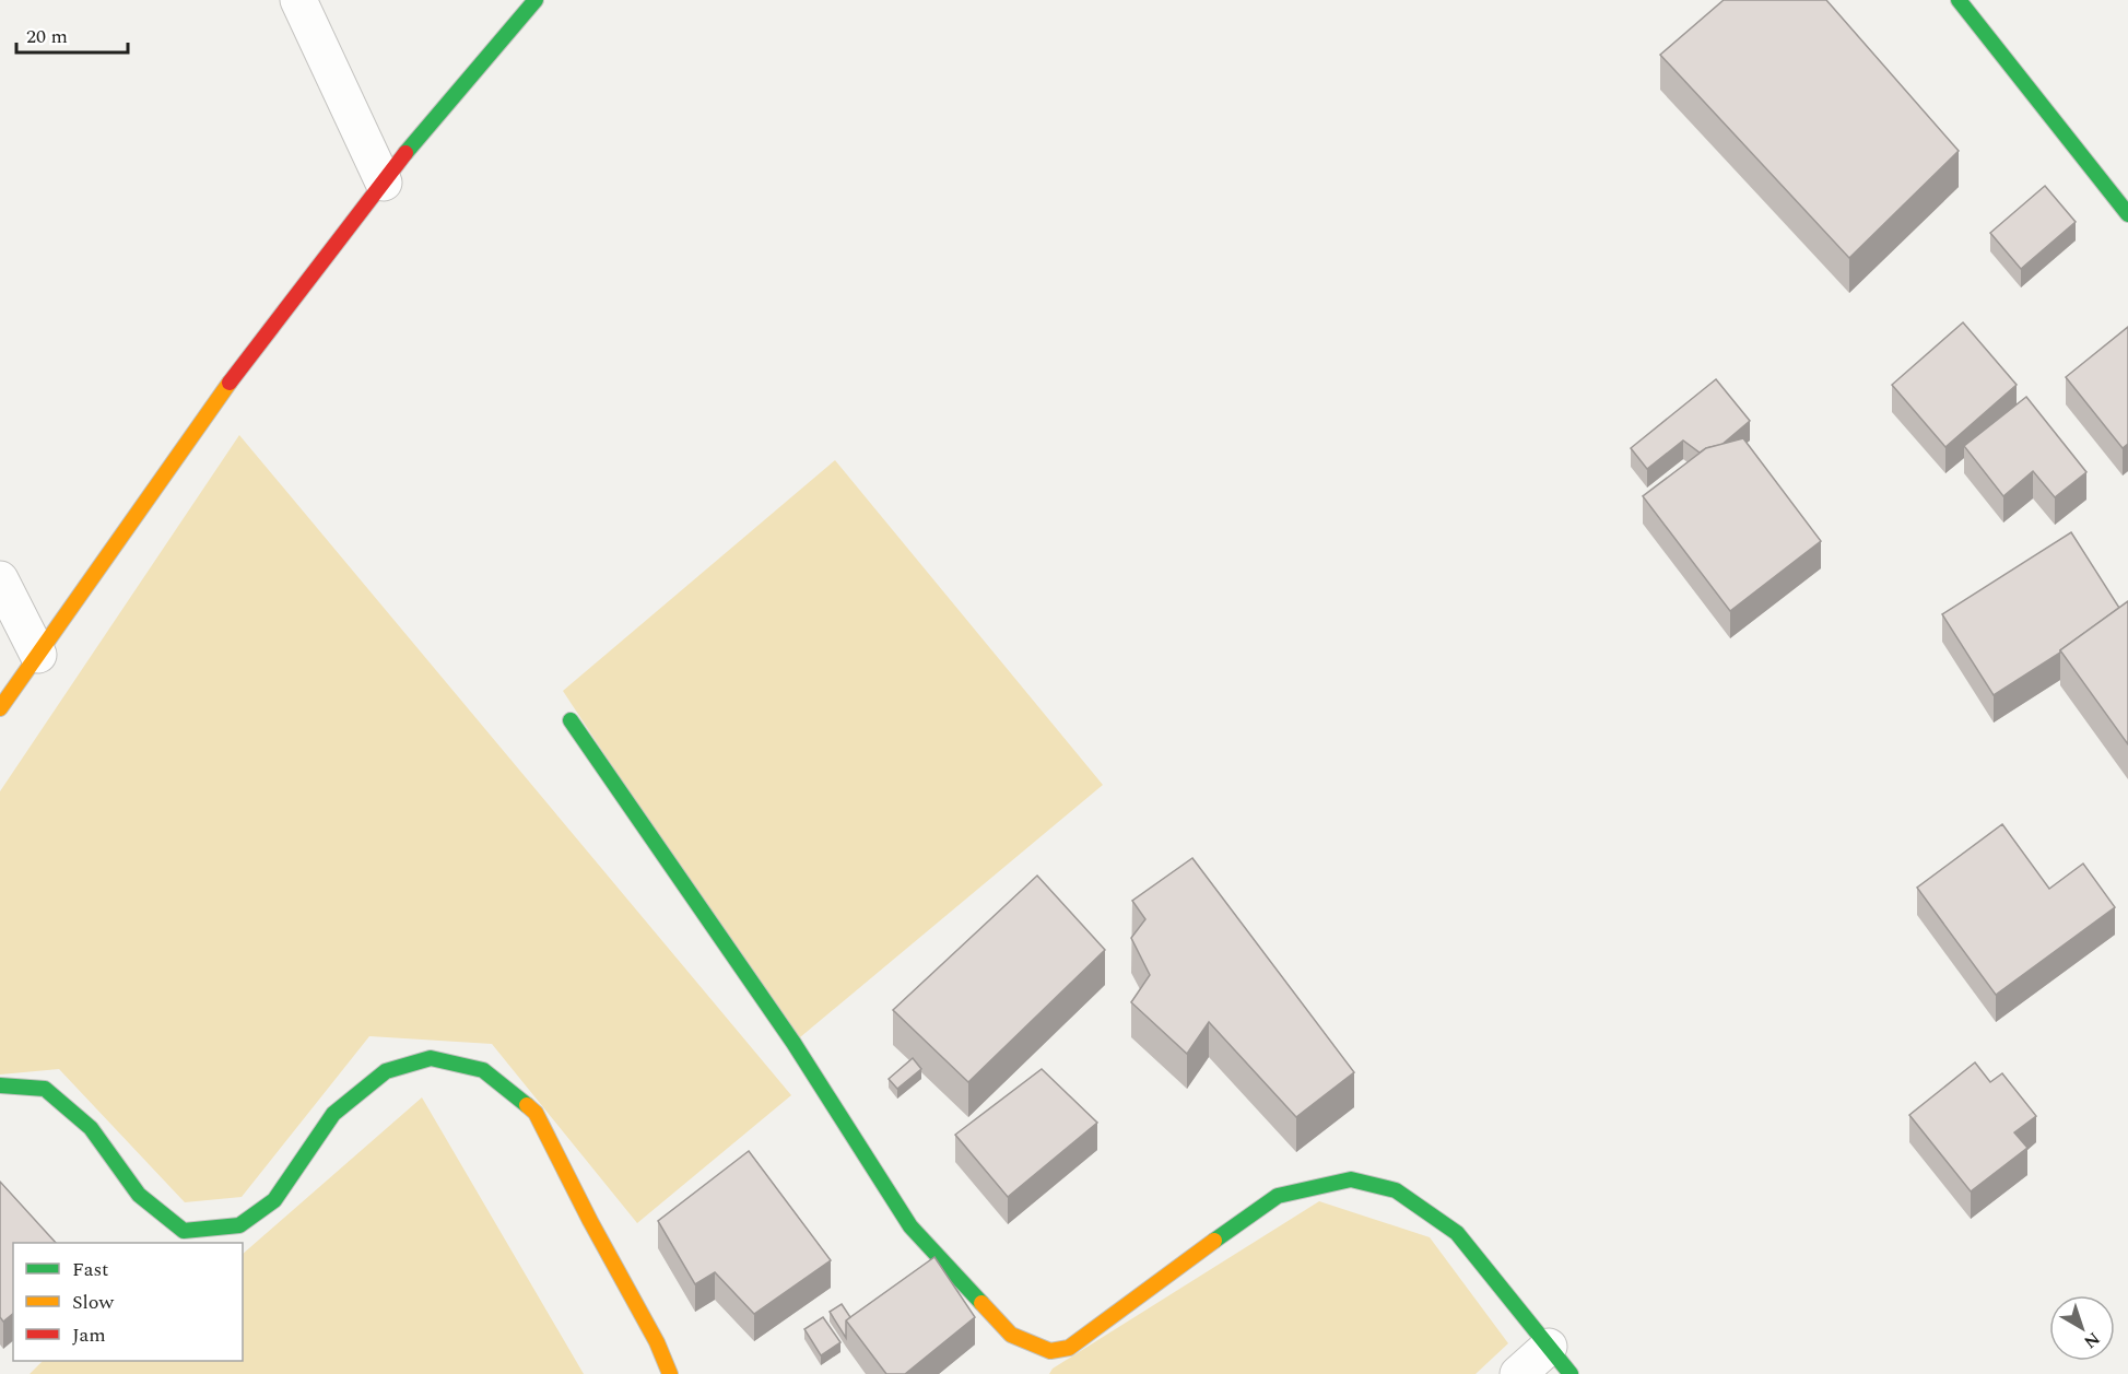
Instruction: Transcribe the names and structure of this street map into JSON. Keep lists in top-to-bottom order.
{
  "legend": ["Fast", "Slow", "Jam"],
  "scale_bar": "20 m",
  "north": "bottom right"
}
